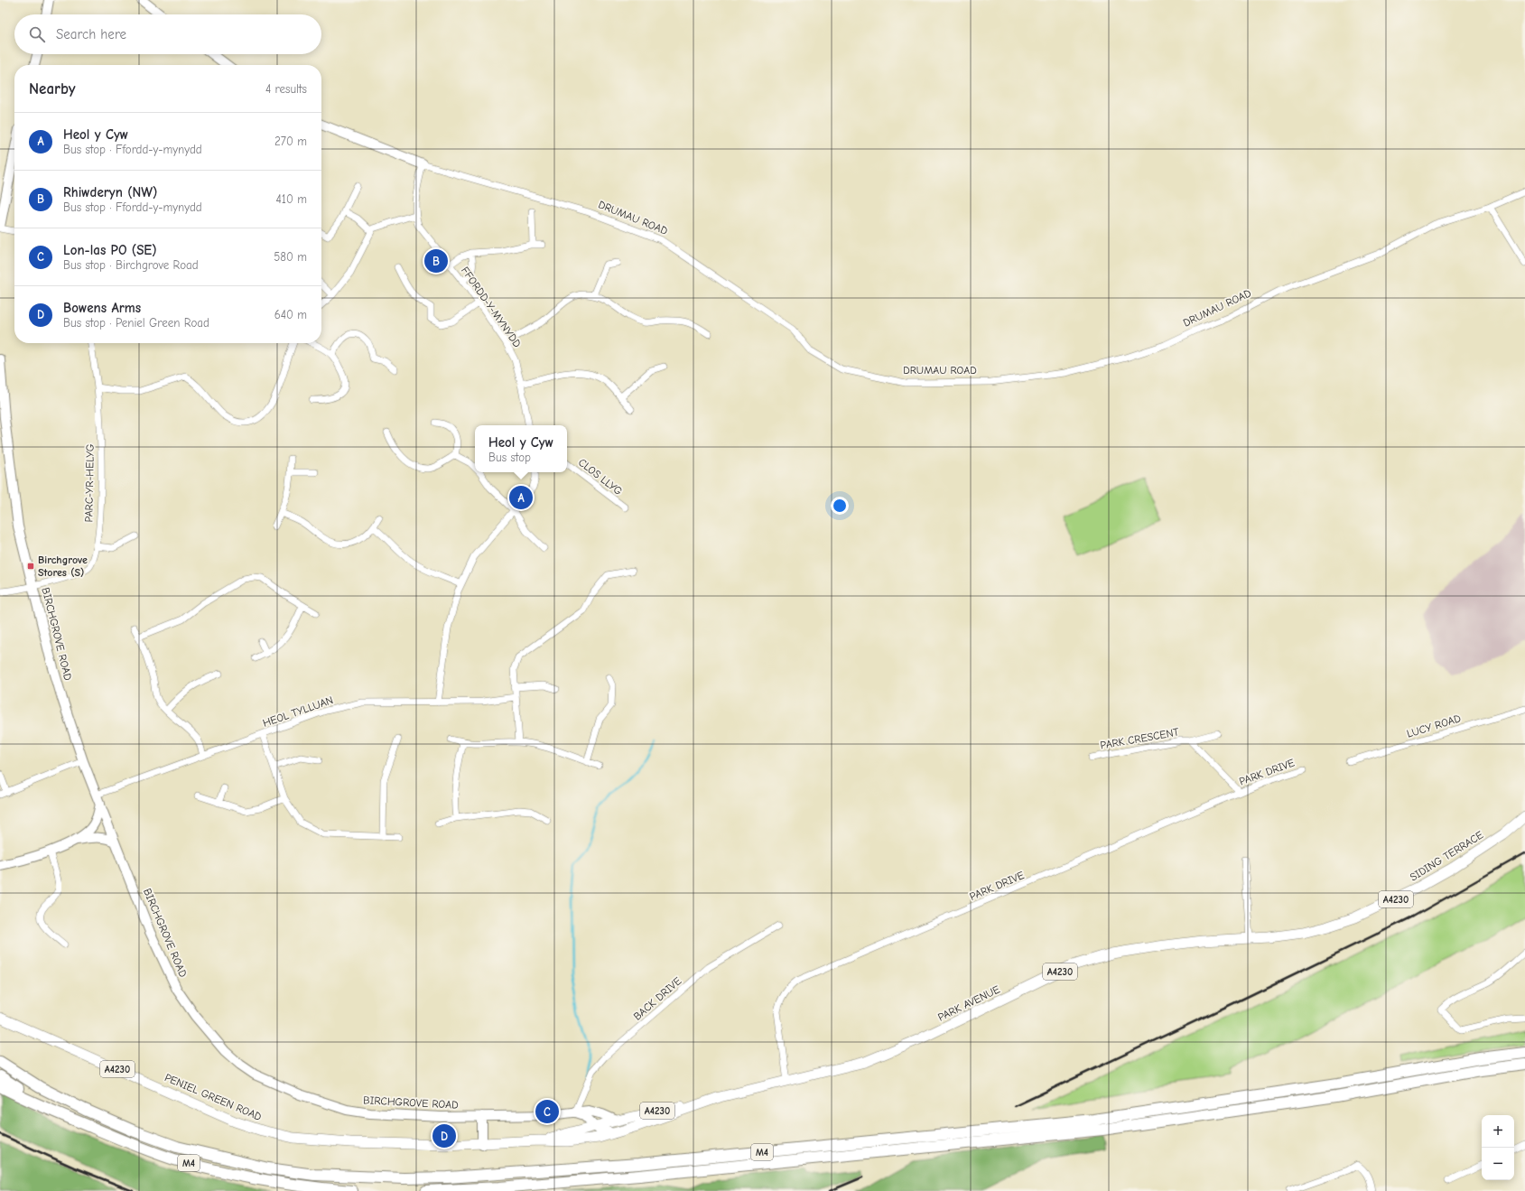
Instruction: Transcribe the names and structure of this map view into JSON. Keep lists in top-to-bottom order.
{
  "streets": {
    "highway": ["M4"],
    "main road": [
      "DRUMAU ROAD",
      "BIRCHGROVE ROAD",
      "SIDING TERRACE",
      "A4230",
      "PARK AVENUE",
      "PENIEL GREEN ROAD"
    ],
    "street": [
      "FFORDD-Y-MYNYDD",
      "CLOS LLYG",
      "PARC-YR-HELYG",
      "HEOL TYLLUAN",
      "LUCY ROAD",
      "PARK CRESCENT",
      "PARK DRIVE",
      "BACK DRIVE"
    ]
  },
  "crossings": [
    ["PARC-YR-HELYG", "BIRCHGROVE ROAD"],
    ["BIRCHGROVE ROAD", "HEOL TYLLUAN"],
    ["BIRCHGROVE ROAD", "BACK DRIVE"],
    ["BIRCHGROVE ROAD", "PARK AVENUE"],
    ["PARK CRESCENT", "PARK DRIVE"],
    ["PARK DRIVE", "PARK AVENUE"],
    ["SIDING TERRACE", "PARK AVENUE"],
    ["PARK AVENUE", "PENIEL GREEN ROAD"]
  ],
  "places": {
    "transit": ["Birchgrove Stores (S)"]
  },
  "page": {
    "search": "Search here",
    "heading": ["Nearby", "4 results"],
    "list": [
      {
        "mark": "A",
        "name": "Heol y Cyw",
        "note": "Bus stop · Ffordd-y-mynydd",
        "value": "270 m"
      },
      {
        "mark": "B",
        "name": "Rhiwderyn (NW)",
        "note": "Bus stop · Ffordd-y-mynydd",
        "value": "410 m"
      },
      {
        "mark": "C",
        "name": "Lon-las PO (SE)",
        "note": "Bus stop · Birchgrove Road",
        "value": "580 m"
      },
      {
        "mark": "D",
        "name": "Bowens Arms",
        "note": "Bus stop · Peniel Green Road",
        "value": "640 m"
      }
    ],
    "pins": [
      "B",
      "A",
      "C",
      "D"
    ],
    "popup": ["Heol y Cyw", "Bus stop"],
    "map_buttons": ["+", "−"]
  }
}
